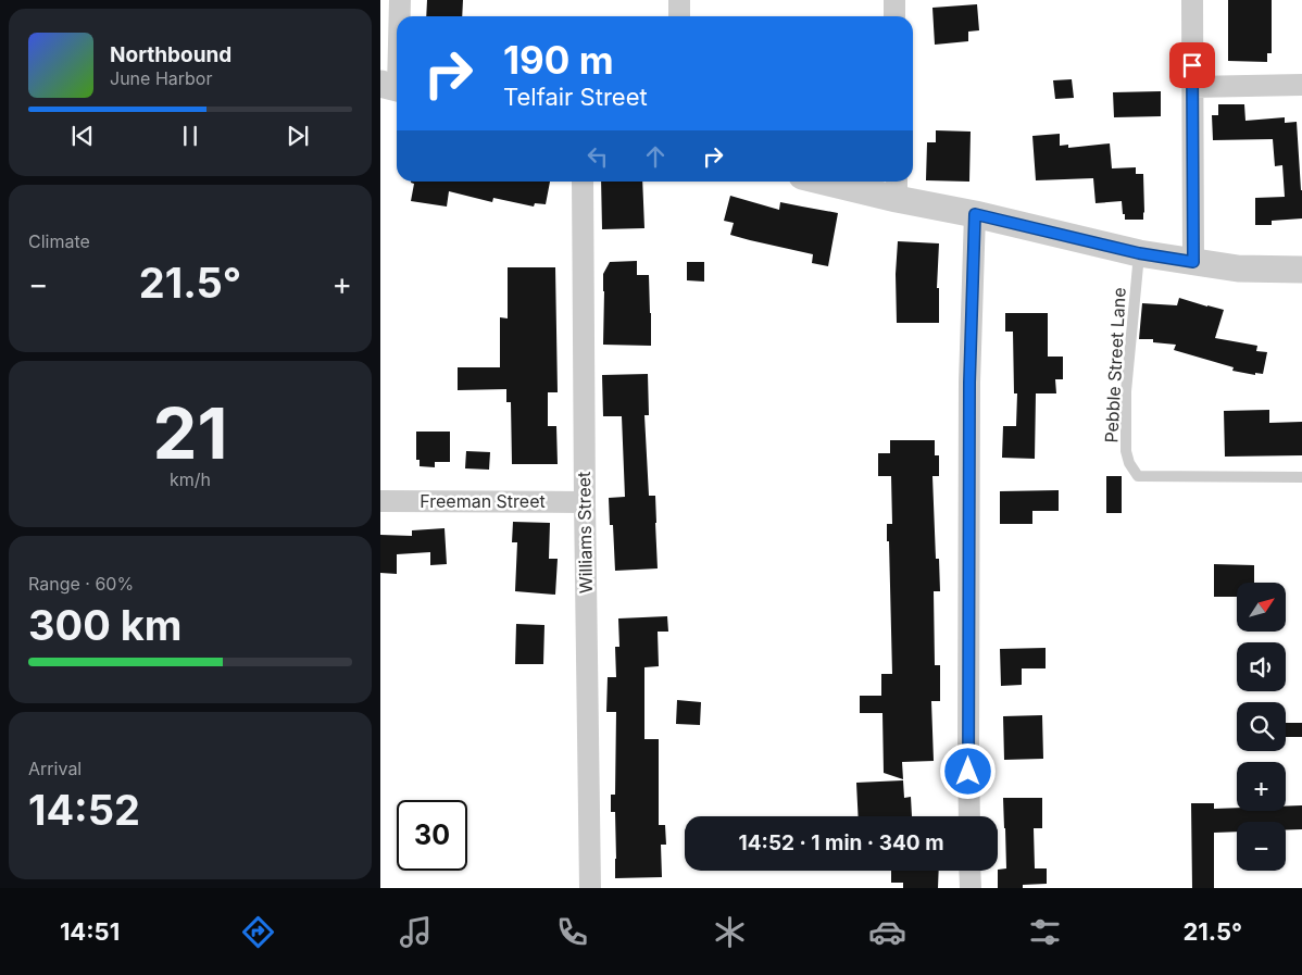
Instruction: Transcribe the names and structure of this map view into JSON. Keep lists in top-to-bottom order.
{
  "streets": {
    "street": ["Freeman Street", "Williams Street"],
    "lane": ["Pebble Street Lane"]
  },
  "crossings": [
    ["Freeman Street", "Williams Street"]
  ],
  "north": "top right",
  "page": {
    "turn": ["190 m", "Telfair Street"],
    "song": ["Northbound", "June Harbor"],
    "tile": [
      "Climate",
      ["21", "km/h"],
      ["Range · 60%", "300 km"],
      ["Arrival", "14:52"]
    ],
    "heat": ["−", "21.5°", "+"],
    "map_buttons": ["+", "−"],
    "limit": "30",
    "trip": "14:52 · 1 min · 340 m",
    "tabs": ["14:51", "21.5°"]
  }
}
